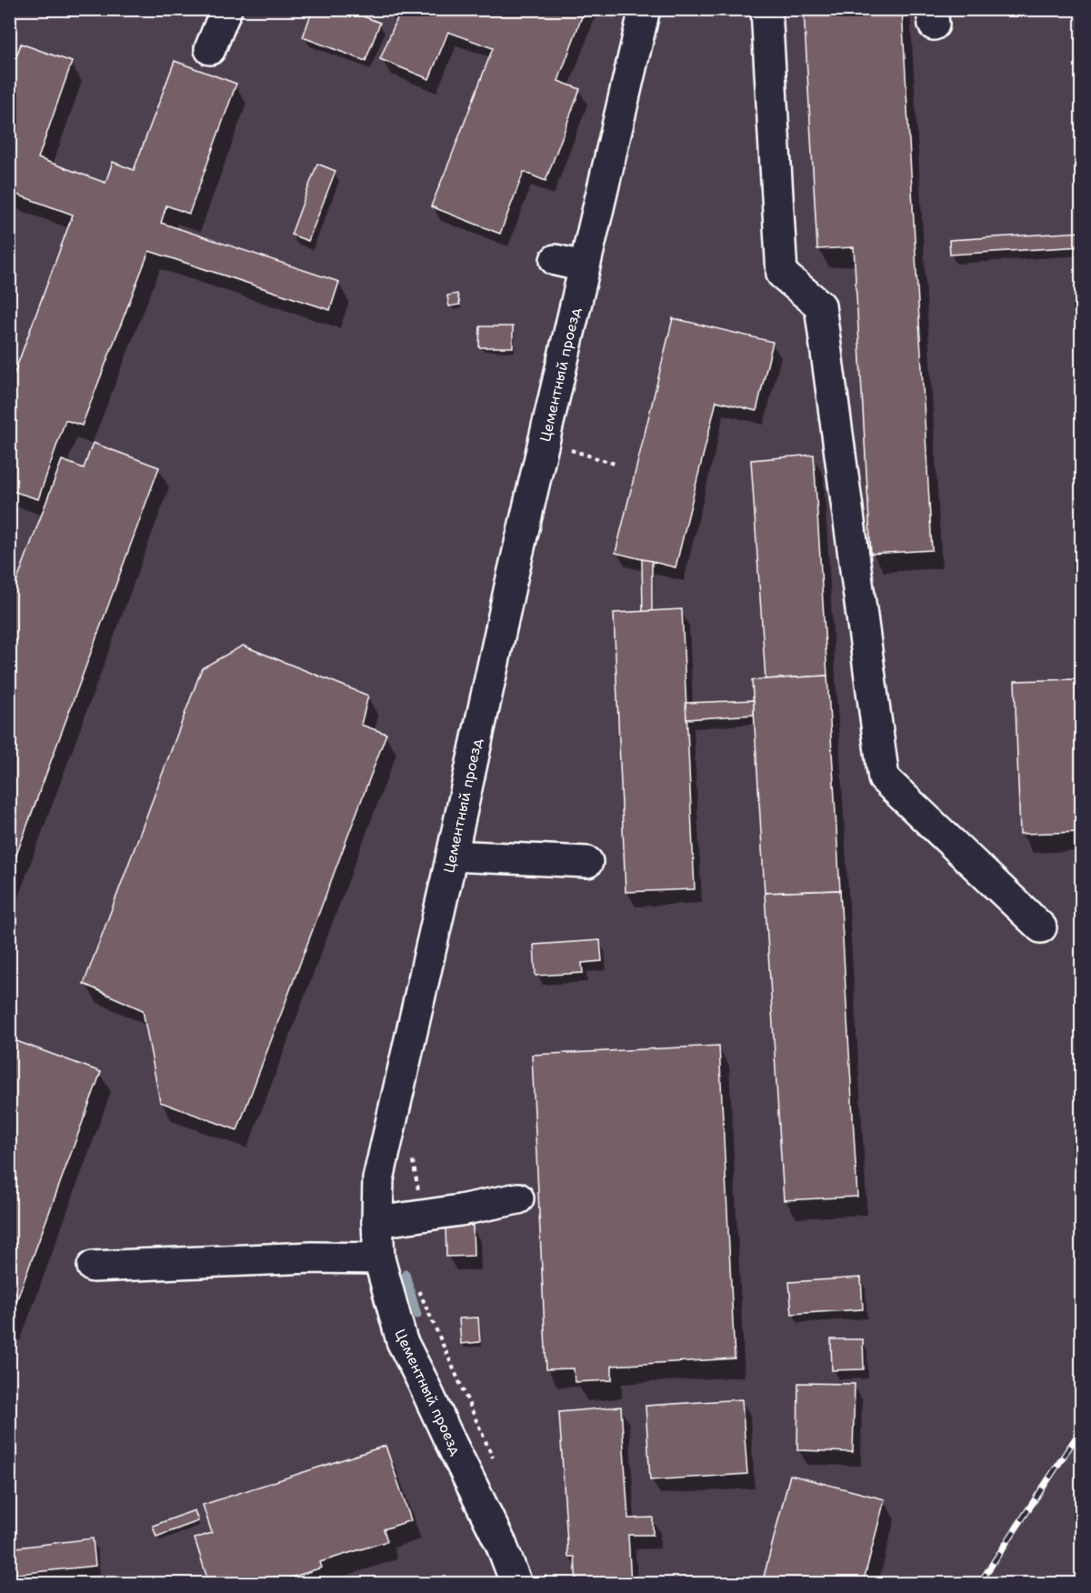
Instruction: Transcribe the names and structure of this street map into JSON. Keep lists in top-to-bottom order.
{
  "streets": {
    "street": ["Цементный проезд"]
  }
}
